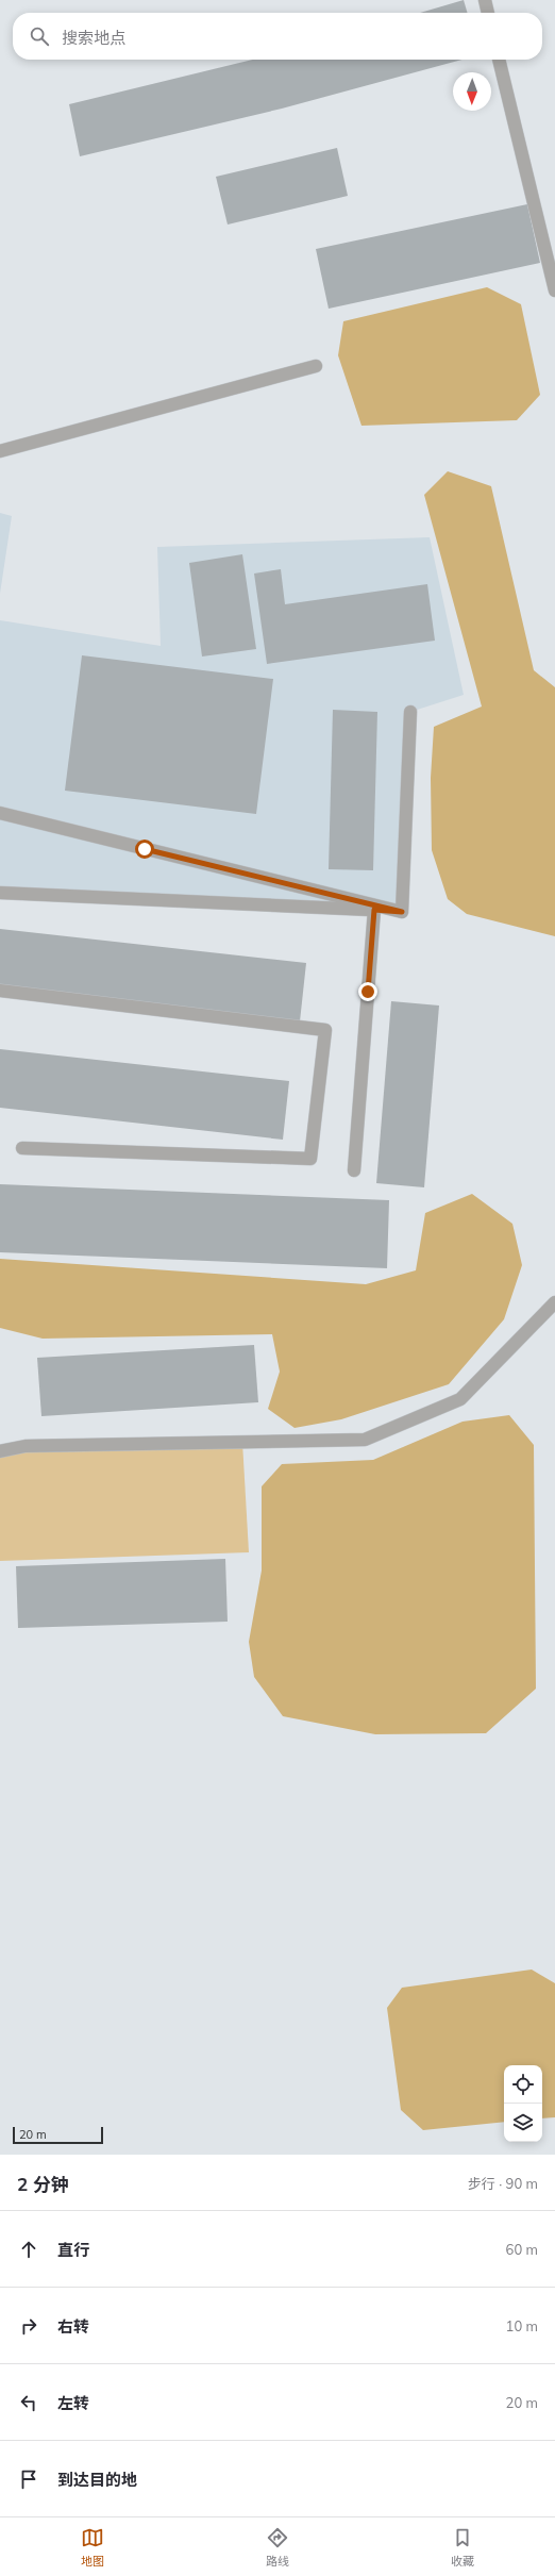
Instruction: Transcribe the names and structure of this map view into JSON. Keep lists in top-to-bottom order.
{
  "scale_bar": "20 m",
  "north": "bottom",
  "page": {
    "search": "搜索地点",
    "scale": "20 m",
    "heading": ["2 分钟", "步行 · 90 m"],
    "list": [
      ["直行", "60 m"],
      ["右转", "10 m"],
      ["左转", "20 m"],
      "到达目的地"
    ],
    "nav": ["地图", "路线", "收藏"]
  }
}
